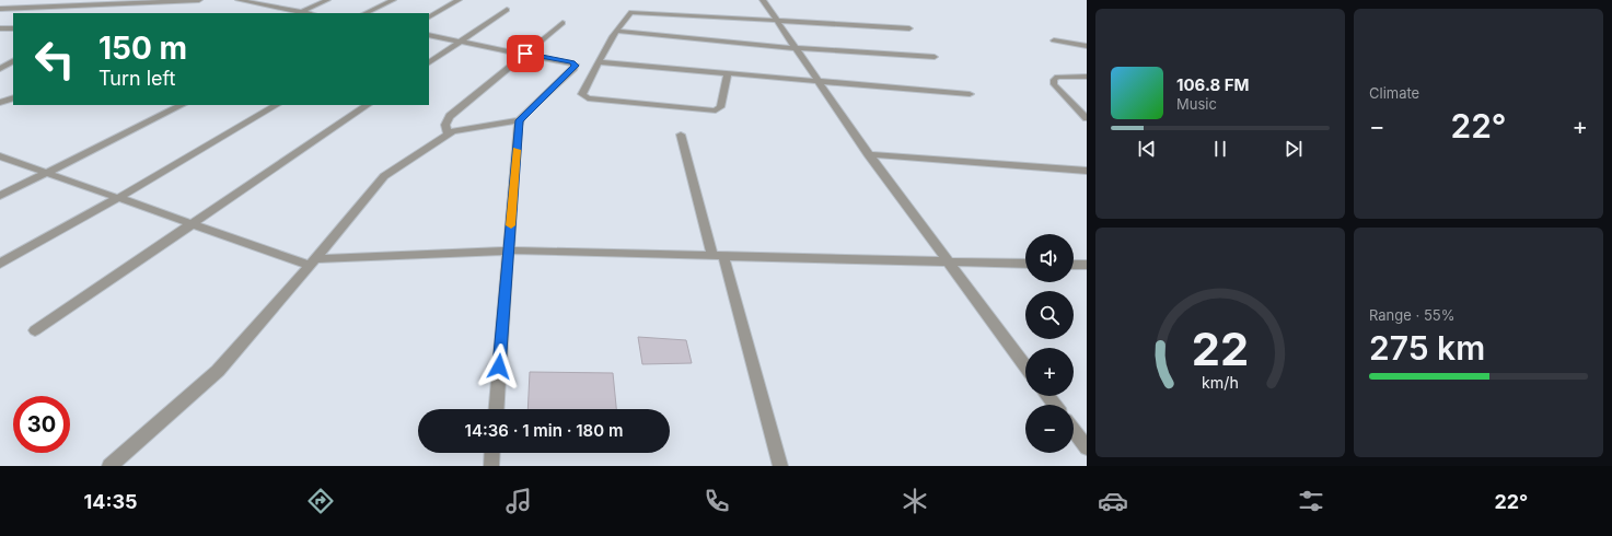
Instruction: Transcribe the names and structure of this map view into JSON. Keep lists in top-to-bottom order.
{
  "page": {
    "tile": [
      "Climate",
      ["Range · 55%", "275 km"]
    ],
    "turn": ["150 m", "Turn left"],
    "song": ["106.8 FM", "Music"],
    "heat": ["−", "22°", "+"],
    "map_buttons": ["+", "−"],
    "limit": "30",
    "trip": "14:36 · 1 min · 180 m",
    "tabs": ["14:35", "22°"],
    "gauge": ["22", "km/h"]
  }
}
